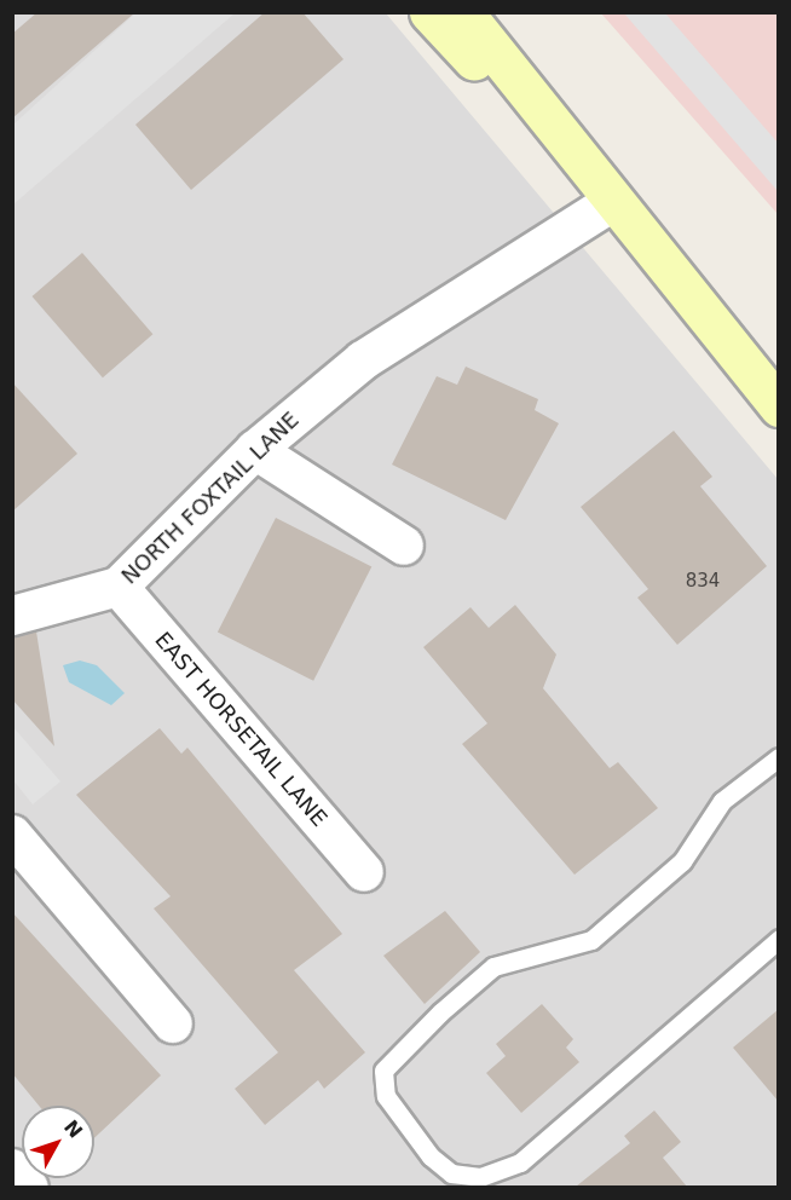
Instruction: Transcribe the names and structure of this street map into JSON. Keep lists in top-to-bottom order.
{
  "streets": {
    "street": ["NORTH FOXTAIL LANE", "EAST HORSETAIL LANE"]
  },
  "crossings": [
    ["NORTH FOXTAIL LANE", "EAST HORSETAIL LANE"]
  ],
  "house_numbers": ["834"],
  "north": "top right"
}
